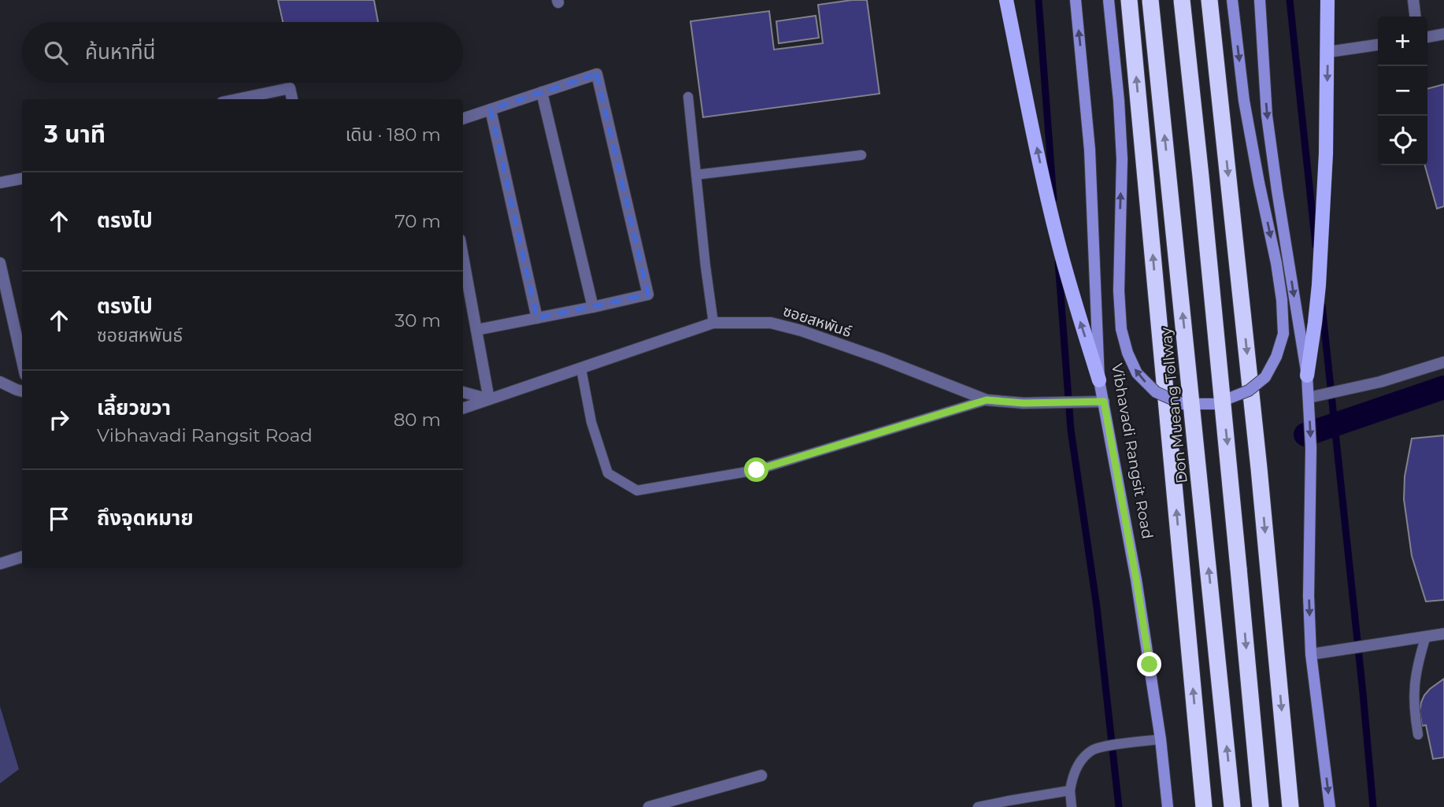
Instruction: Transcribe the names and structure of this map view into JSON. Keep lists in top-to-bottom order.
{
  "streets": {
    "highway": ["Don Mueang Tollway", "Vibhavadi Rangsit Road"],
    "street": ["ซอยสหพันธ์"]
  },
  "crossings": [
    ["ซอยสหพันธ์", "Vibhavadi Rangsit Road"]
  ],
  "page": {
    "map_buttons": ["+", "−"],
    "search": "ค้นหาที่นี่",
    "heading": ["3 นาที", "เดิน · 180 m"],
    "list": [
      ["ตรงไป", "70 m"],
      ["ตรงไป", "ซอยสหพันธ์", "30 m"],
      ["เลี้ยวขวา", "Vibhavadi Rangsit Road", "80 m"],
      "ถึงจุดหมาย"
    ]
  }
}
